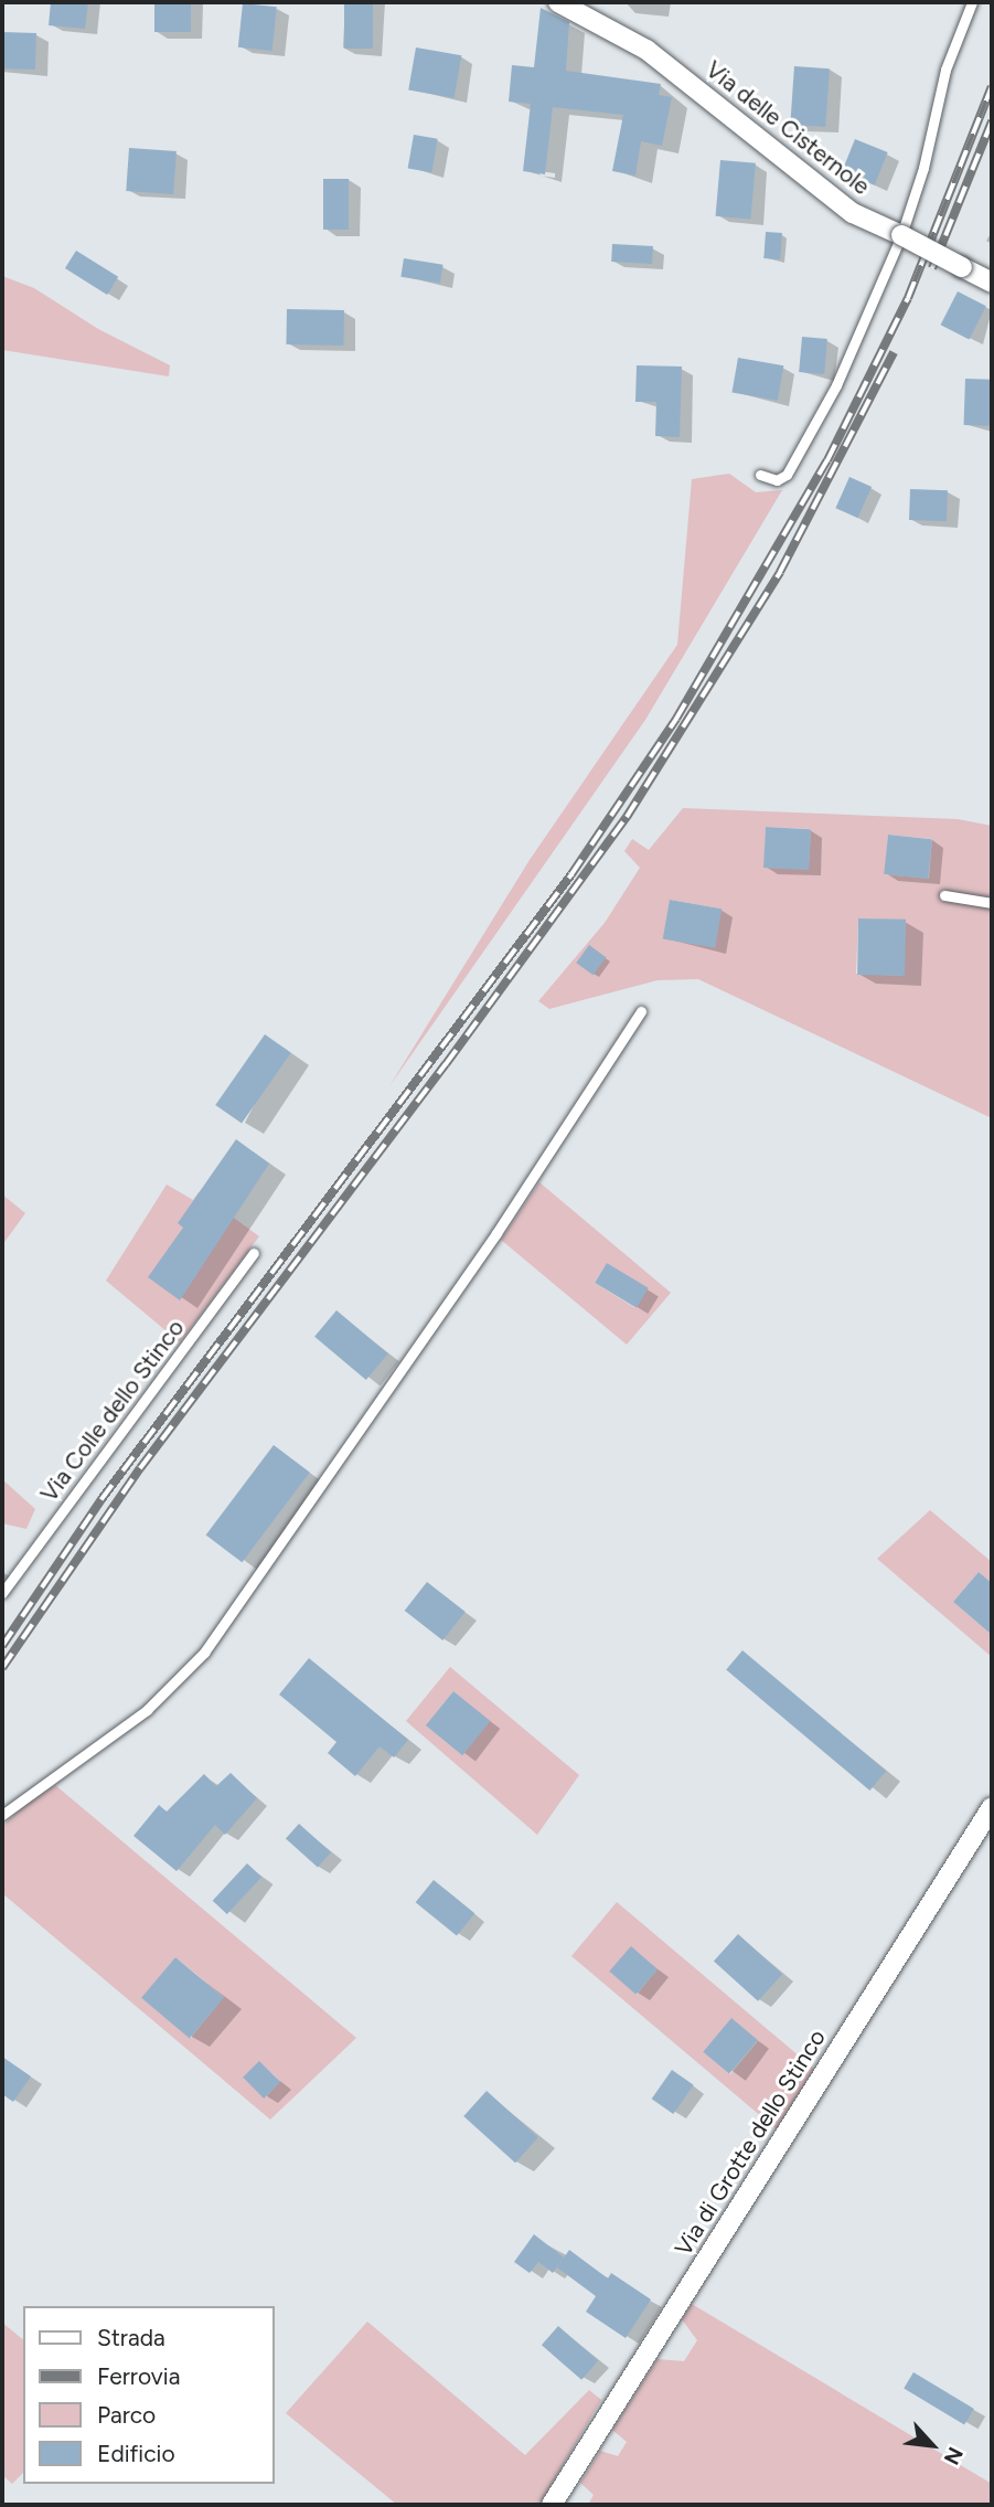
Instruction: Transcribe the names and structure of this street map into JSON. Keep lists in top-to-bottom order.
{
  "streets": {
    "street": ["Via delle Cisternole", "Via di Grotte dello Stinco"],
    "lane": ["Via Colle dello Stinco"]
  },
  "legend": [
    "Strada",
    "Ferrovia",
    "Parco",
    "Edificio"
  ],
  "north": "bottom right"
}
